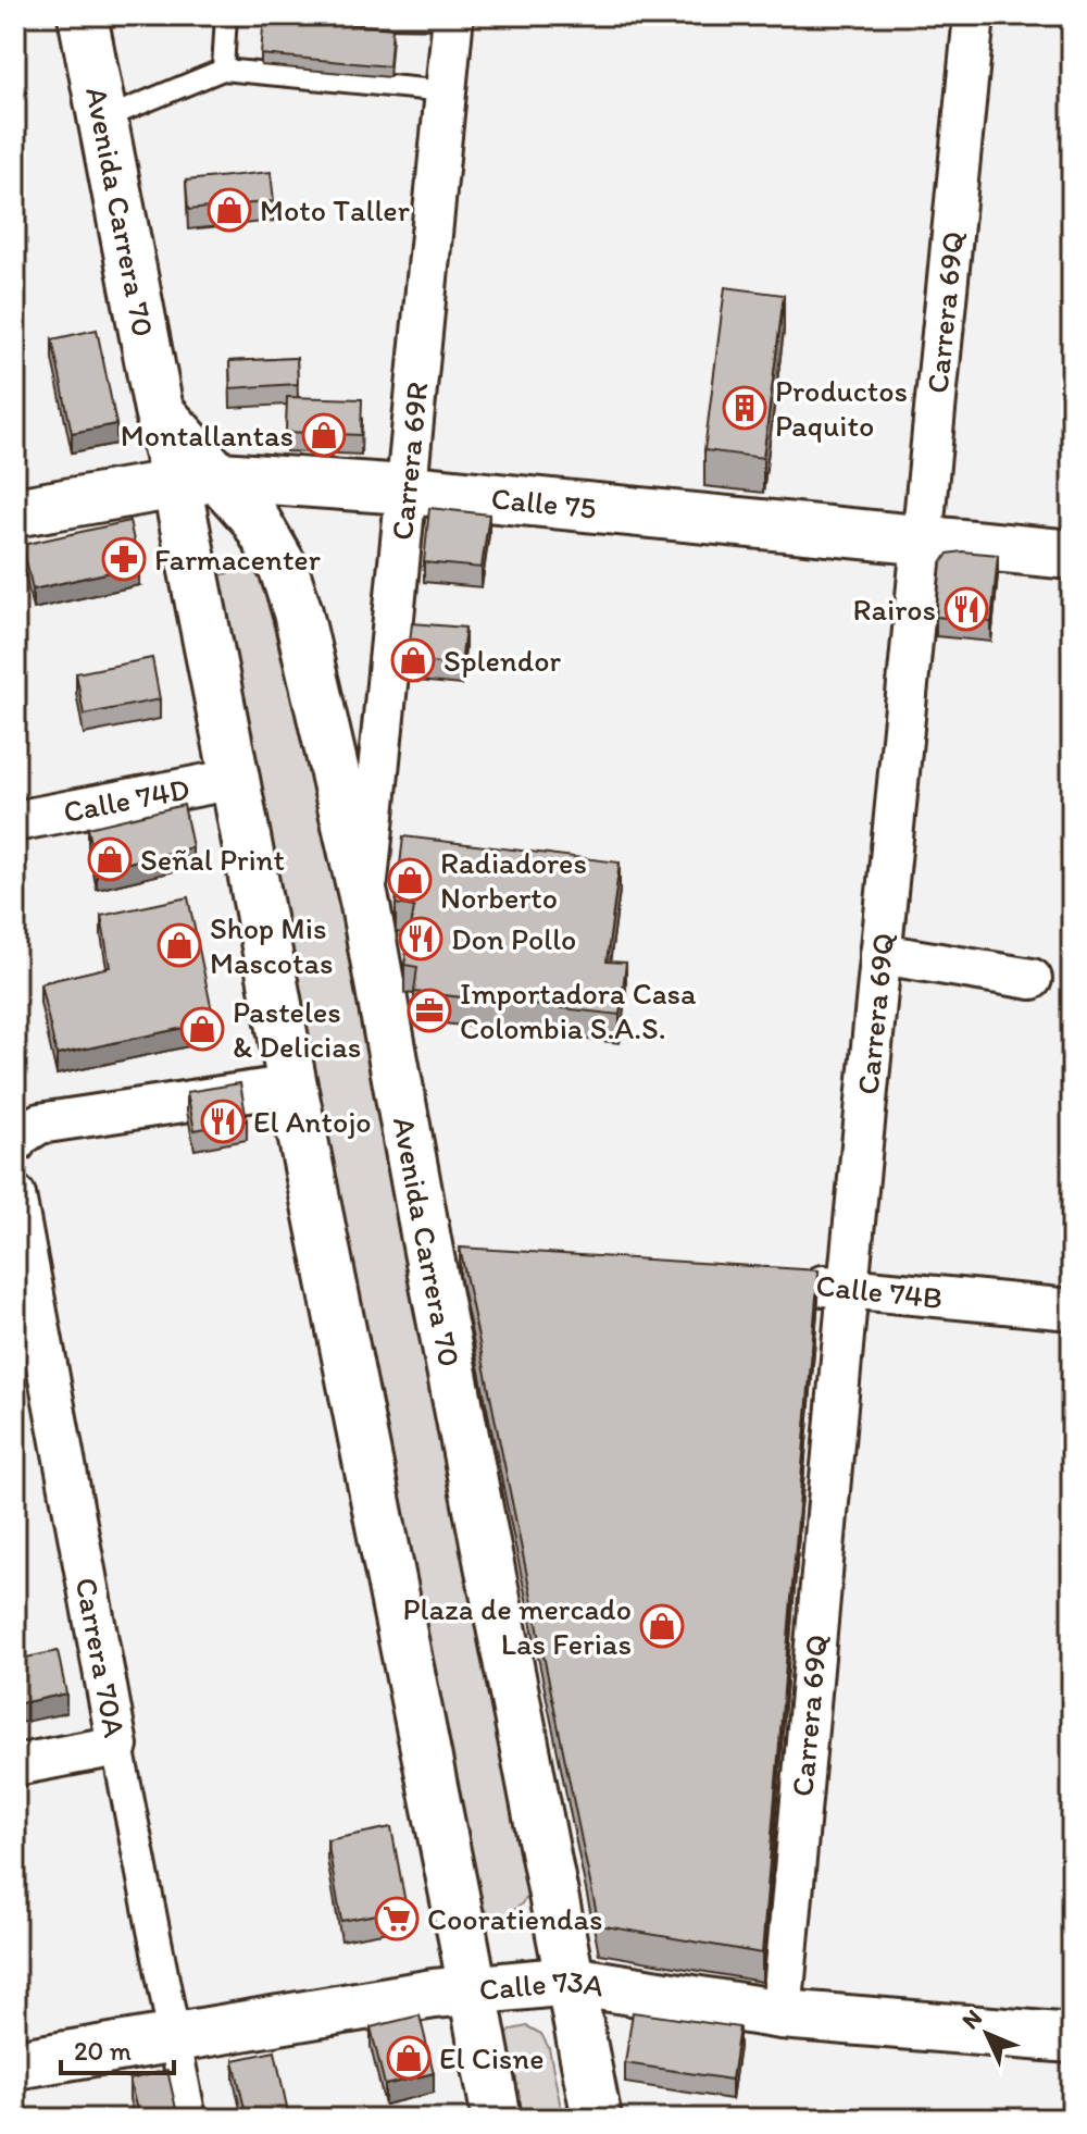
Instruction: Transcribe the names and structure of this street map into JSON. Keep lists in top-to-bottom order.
{
  "streets": {
    "main road": ["Avenida Carrera 70", "Calle 75", "Calle 73A"],
    "street": [
      "Carrera 69Q",
      "Carrera 69R",
      "Calle 74D",
      "Calle 74B",
      "Carrera 70A"
    ]
  },
  "crossings": [
    ["Avenida Carrera 70", "Carrera 69R"],
    ["Avenida Carrera 70", "Calle 75"],
    ["Avenida Carrera 70", "Calle 74D"],
    ["Avenida Carrera 70", "Calle 73A"],
    ["Carrera 69Q", "Calle 75"],
    ["Carrera 69Q", "Calle 74B"],
    ["Carrera 69Q", "Calle 73A"],
    ["Carrera 69R", "Calle 75"],
    ["Carrera 70A", "Calle 73A"]
  ],
  "places": {
    "shop": [
      "Moto Taller",
      "Montallantas",
      "Splendor",
      "Señal Print",
      "Radiadores Norberto",
      "Shop Mis Mascotas",
      "Pasteles & Delicias",
      "Plaza de mercado Las Ferias",
      "El Cisne"
    ],
    "building": ["Productos Paquito"],
    "pharmacy": ["Farmacenter"],
    "restaurant": ["Rairos", "Don Pollo", "El Antojo"],
    "office": ["Importadora Casa Colombia S.A.S."],
    "supermarket": ["Cooratiendas"]
  },
  "scale_bar": "20 m",
  "north": "top left"
}
